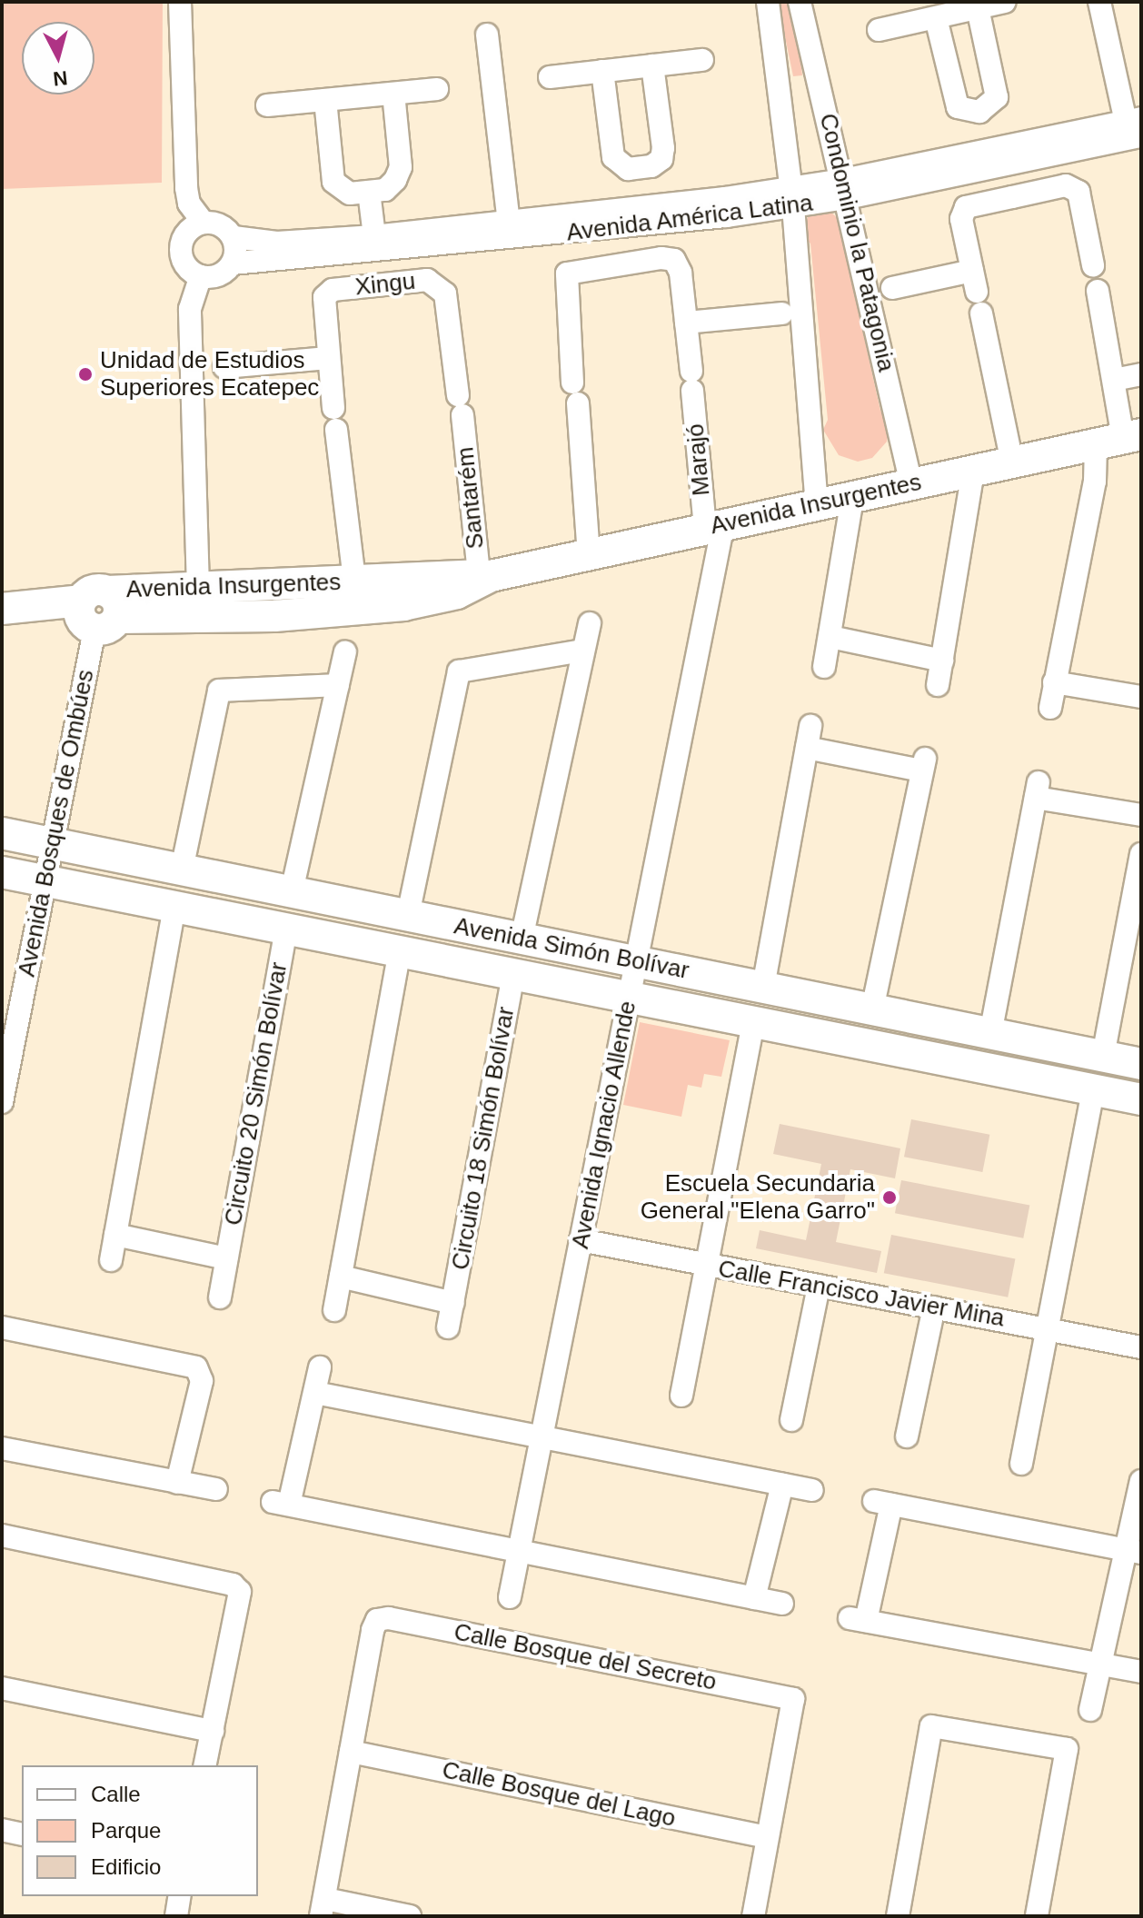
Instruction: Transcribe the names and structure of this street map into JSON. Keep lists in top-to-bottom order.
{
  "streets": {
    "main road": ["Avenida Insurgentes", "Avenida Simón Bolívar"],
    "street": [
      "Avenida América Latina",
      "Condominio la Patagonia",
      "Xingu",
      "Marajó",
      "Santarém",
      "Avenida Bosques de Ombúes",
      "Circuito 20 Simón Bolívar",
      "Avenida Ignacio Allende",
      "Circuito 18 Simón Bolívar",
      "Calle Francisco Javier Mina",
      "Calle Bosque del Secreto",
      "Calle Bosque del Lago"
    ]
  },
  "crossings": [
    ["Avenida América Latina", "Condominio la Patagonia"],
    ["Condominio la Patagonia", "Avenida Insurgentes"],
    ["Xingu", "Santarém"],
    ["Xingu", "Avenida Insurgentes"],
    ["Marajó", "Avenida Insurgentes"],
    ["Marajó", "Avenida Ignacio Allende"],
    ["Santarém", "Avenida Insurgentes"],
    ["Avenida Insurgentes", "Avenida Bosques de Ombúes"],
    ["Avenida Insurgentes", "Avenida Ignacio Allende"],
    ["Avenida Bosques de Ombúes", "Avenida Simón Bolívar"],
    ["Avenida Simón Bolívar", "Circuito 20 Simón Bolívar"],
    ["Avenida Simón Bolívar", "Avenida Ignacio Allende"],
    ["Avenida Simón Bolívar", "Circuito 18 Simón Bolívar"],
    ["Avenida Ignacio Allende", "Calle Francisco Javier Mina"],
    ["Calle Bosque del Secreto", "Calle Bosque del Lago"]
  ],
  "places": ["Unidad de Estudios Superiores Ecatepec", "Escuela Secundaria General \"Elena Garro\""],
  "legend": ["Calle", "Parque", "Edificio"],
  "north": "bottom"
}
